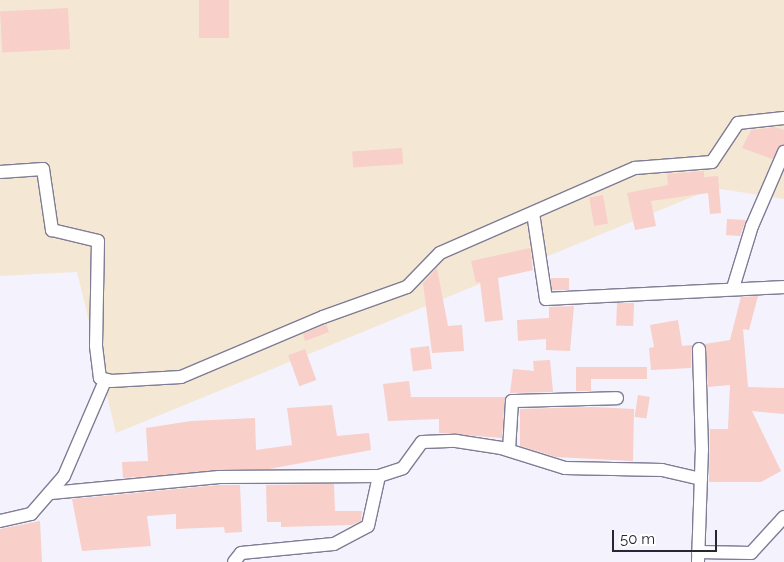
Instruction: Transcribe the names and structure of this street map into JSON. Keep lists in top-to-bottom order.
{
  "scale_bar": "50 m"
}
